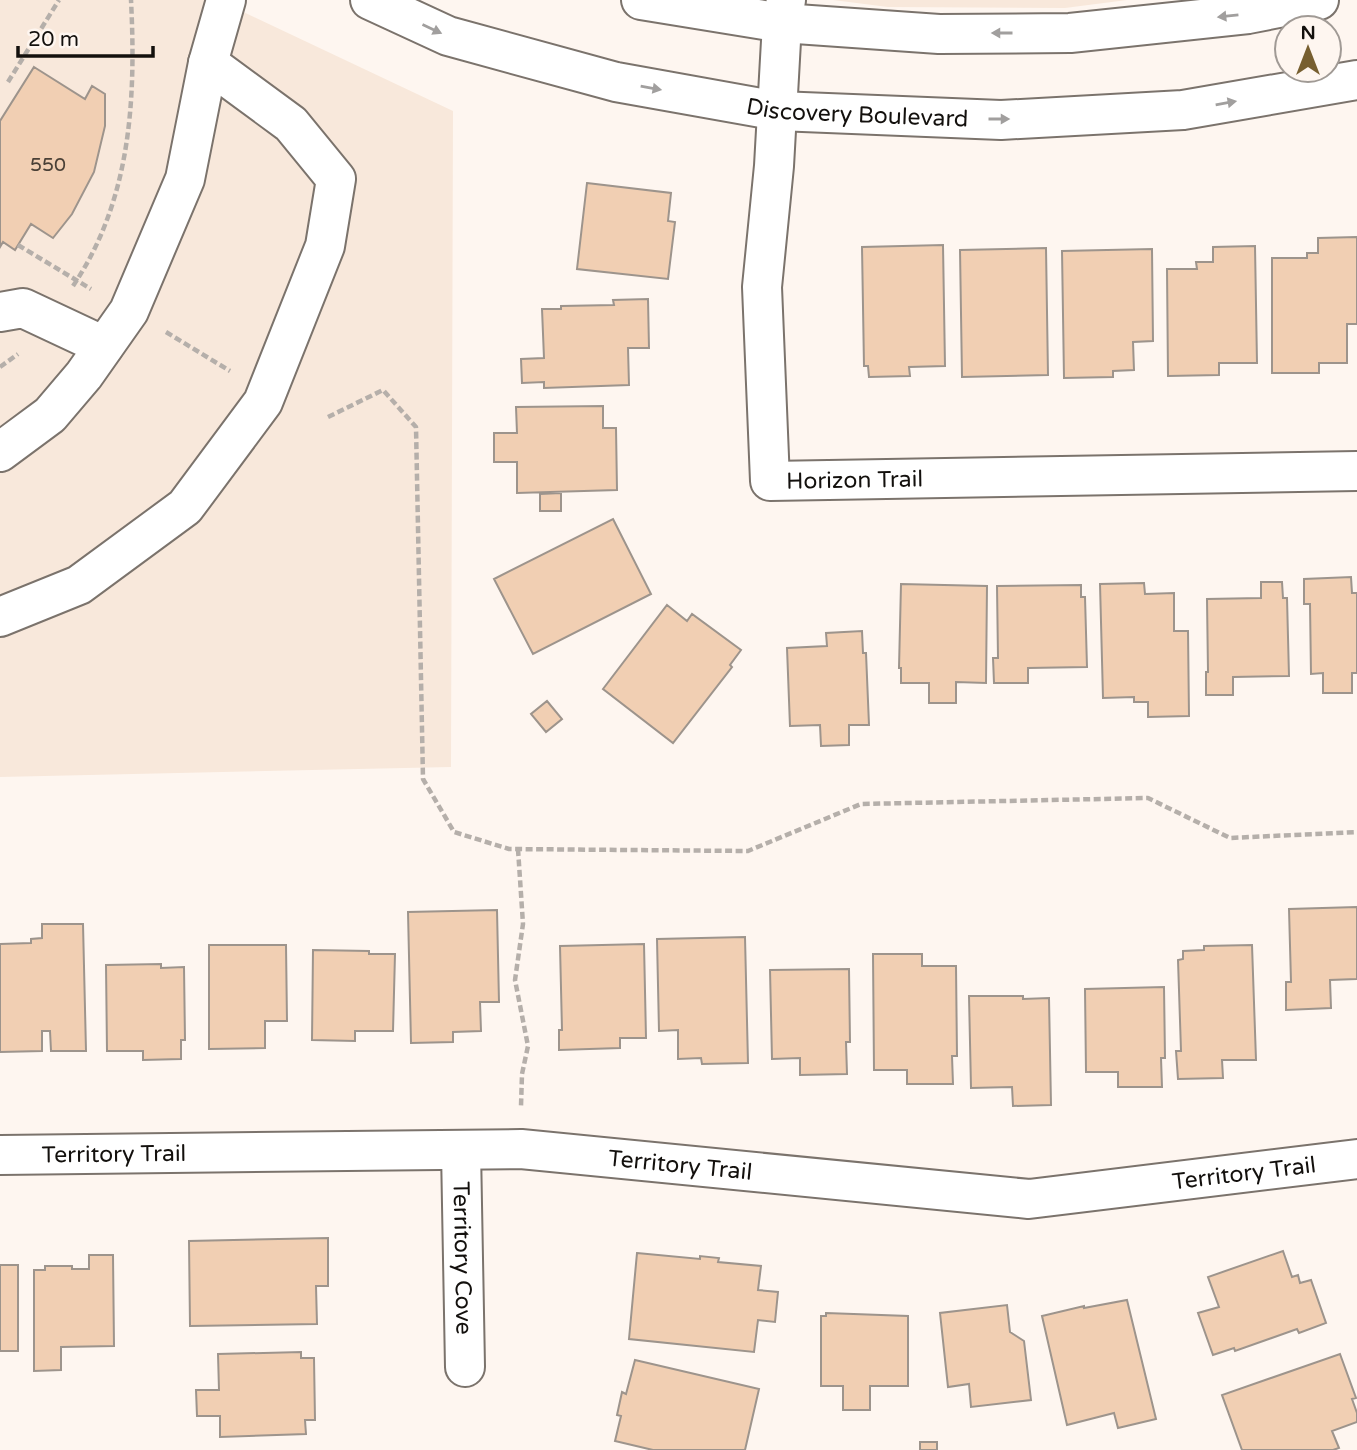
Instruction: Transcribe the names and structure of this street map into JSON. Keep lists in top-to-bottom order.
{
  "streets": {
    "street": [
      "Discovery Boulevard",
      "Horizon Trail",
      "Territory Trail",
      "Territory Cove"
    ]
  },
  "crossings": [
    ["Discovery Boulevard", "Horizon Trail"],
    ["Territory Trail", "Territory Cove"]
  ],
  "house_numbers": ["550"],
  "scale_bar": "20 m",
  "north": "top"
}
